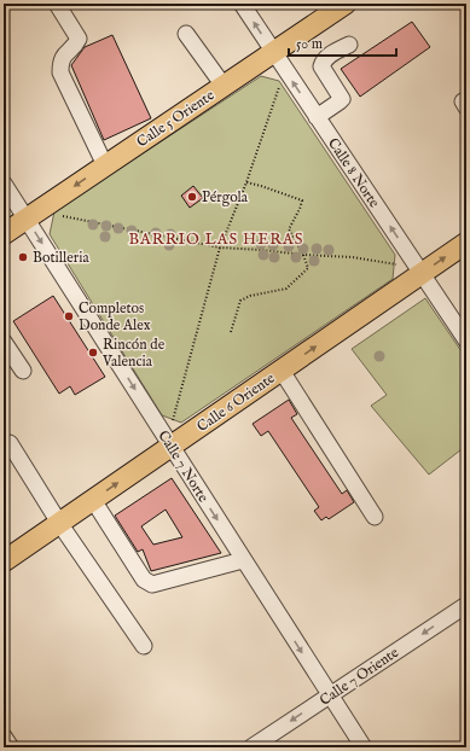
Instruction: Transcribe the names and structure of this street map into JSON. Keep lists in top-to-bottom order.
{
  "streets": {
    "main road": ["Calle 5 Oriente", "Calle 6 Oriente"],
    "street": ["Calle 8 Norte", "Calle 7 Norte", "Calle 7 Oriente"]
  },
  "crossings": [
    ["Calle 5 Oriente", "Calle 8 Norte"],
    ["Calle 5 Oriente", "Calle 7 Norte"],
    ["Calle 8 Norte", "Calle 6 Oriente"],
    ["Calle 6 Oriente", "Calle 7 Norte"],
    ["Calle 7 Norte", "Calle 7 Oriente"]
  ],
  "one_way": ["Calle 8 Norte", "Calle 6 Oriente", "Calle 7 Oriente"],
  "districts": ["BARRIO LAS HERAS"],
  "places": [
    "Pérgola",
    "Botilleria",
    "Completos Donde Alex",
    "Rincón de Valencia"
  ],
  "scale_bar": "50 m"
}
